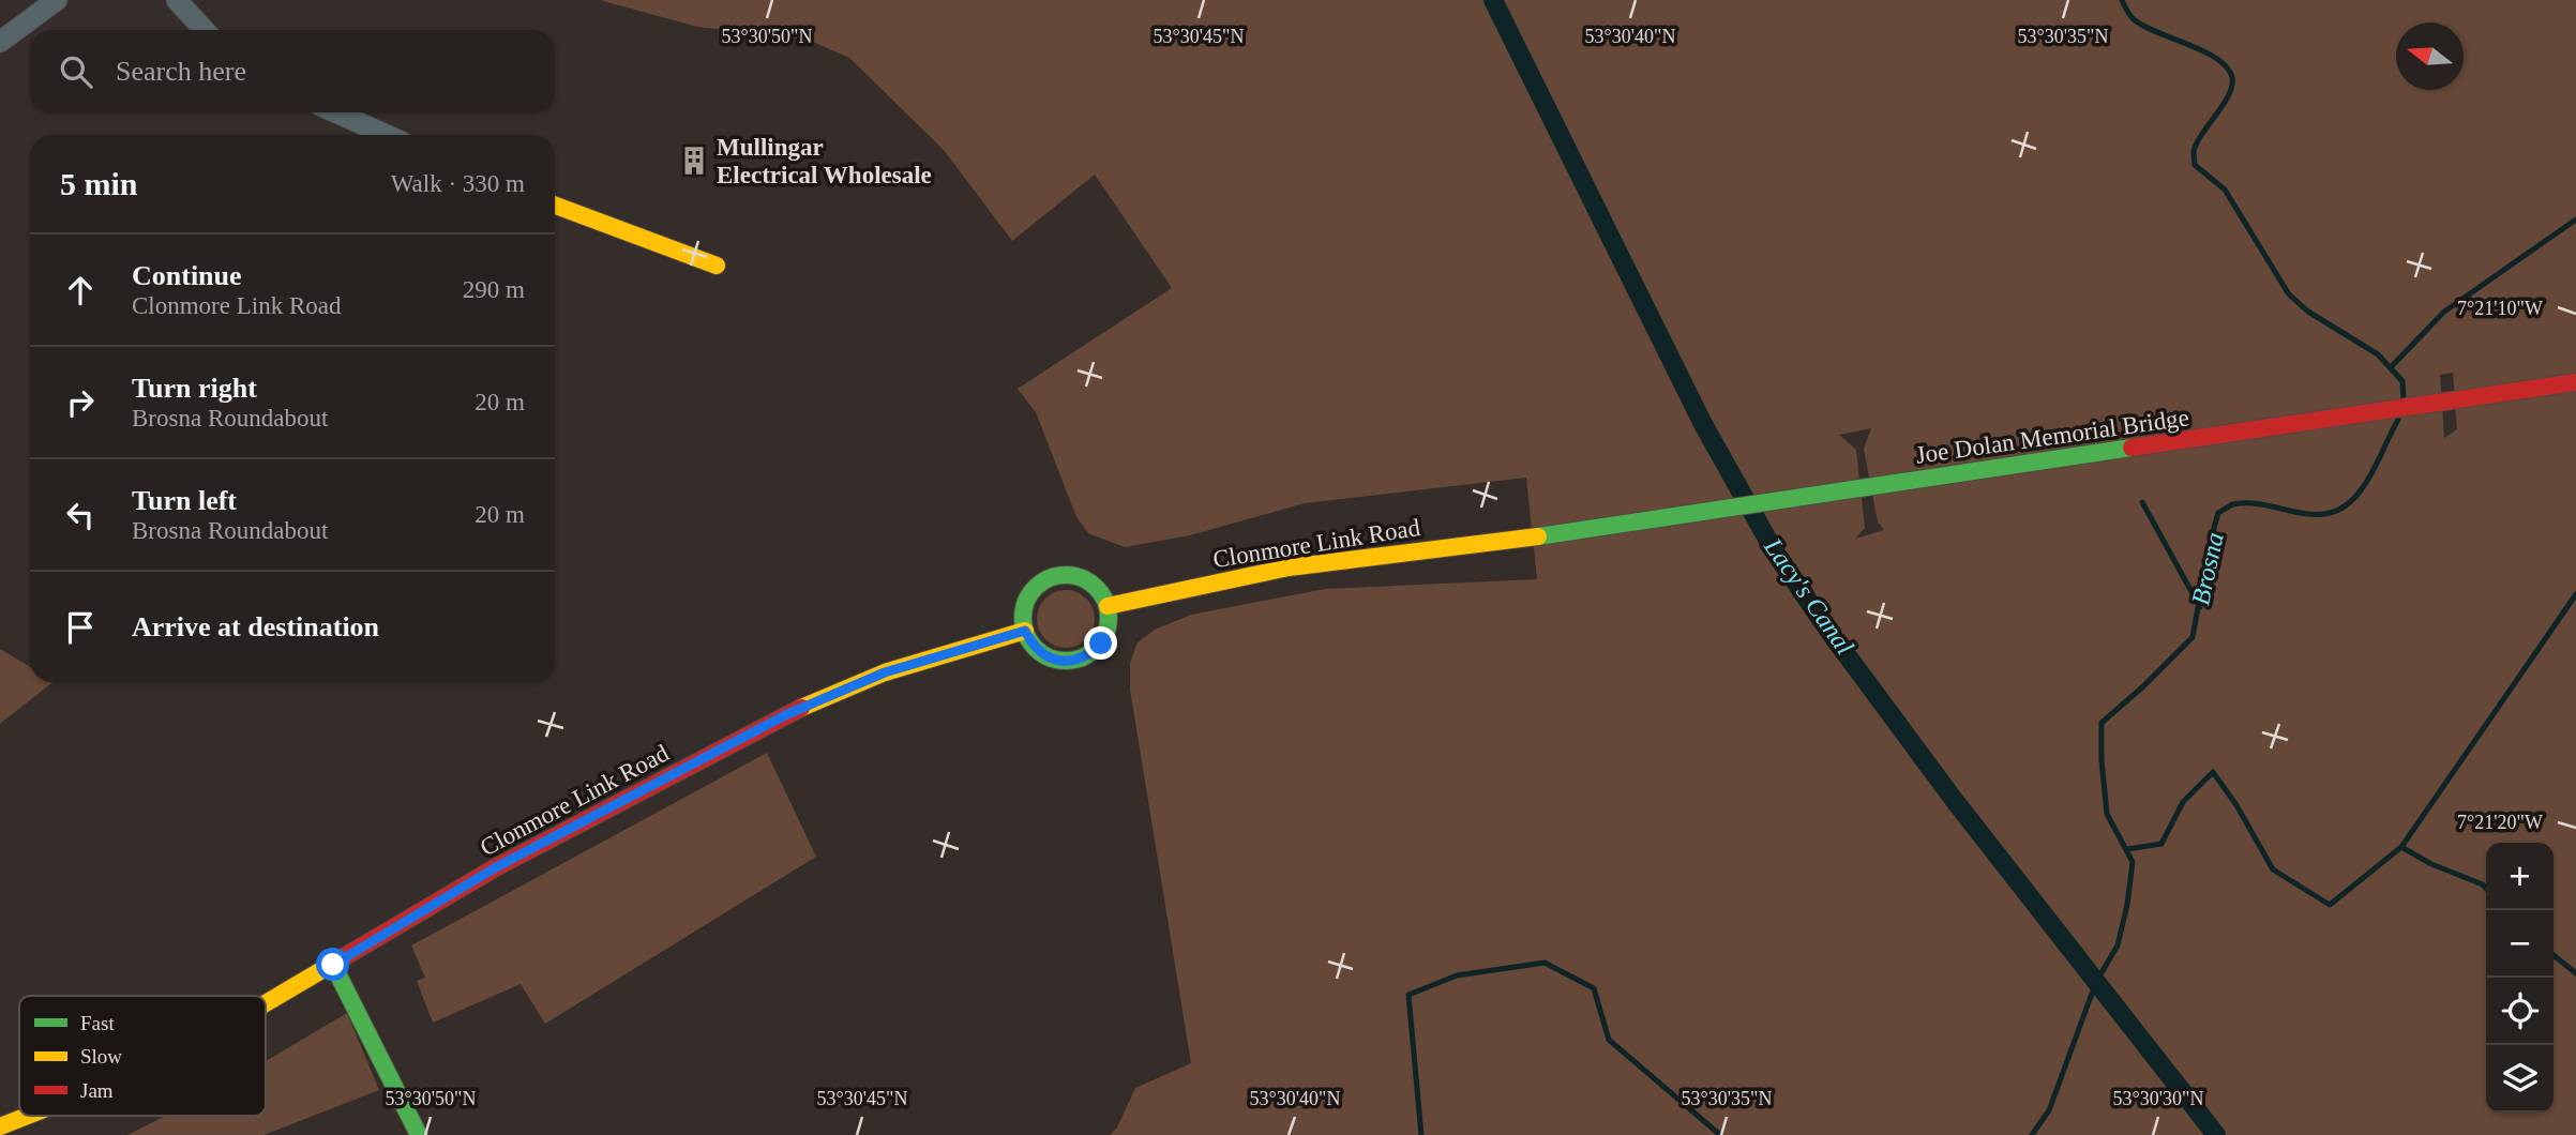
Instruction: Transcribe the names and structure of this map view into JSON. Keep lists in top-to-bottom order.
{
  "streets": {
    "main road": ["Joe Dolan Memorial Bridge", "Clonmore Link Road"]
  },
  "crossings": [
    ["Joe Dolan Memorial Bridge", "Clonmore Link Road"]
  ],
  "water": ["Brosna", "Lacy's Canal"],
  "places": {
    "building": ["Mullingar Electrical Wholesale"]
  },
  "legend": ["Fast", "Slow", "Jam"],
  "north": "left",
  "page": {
    "search": "Search here",
    "heading": ["5 min", "Walk · 330 m"],
    "list": [
      ["Continue", "Clonmore Link Road", "290 m"],
      ["Turn right", "Brosna Roundabout", "20 m"],
      ["Turn left", "Brosna Roundabout", "20 m"],
      "Arrive at destination"
    ],
    "map_buttons": ["+", "−"]
  },
  "coordinates": [
    "53°30'50\"N",
    "53°30'45\"N",
    "53°30'40\"N",
    "53°30'35\"N",
    "7°21'10\"W",
    "7°21'20\"W",
    "53°30'30\"N"
  ]
}
